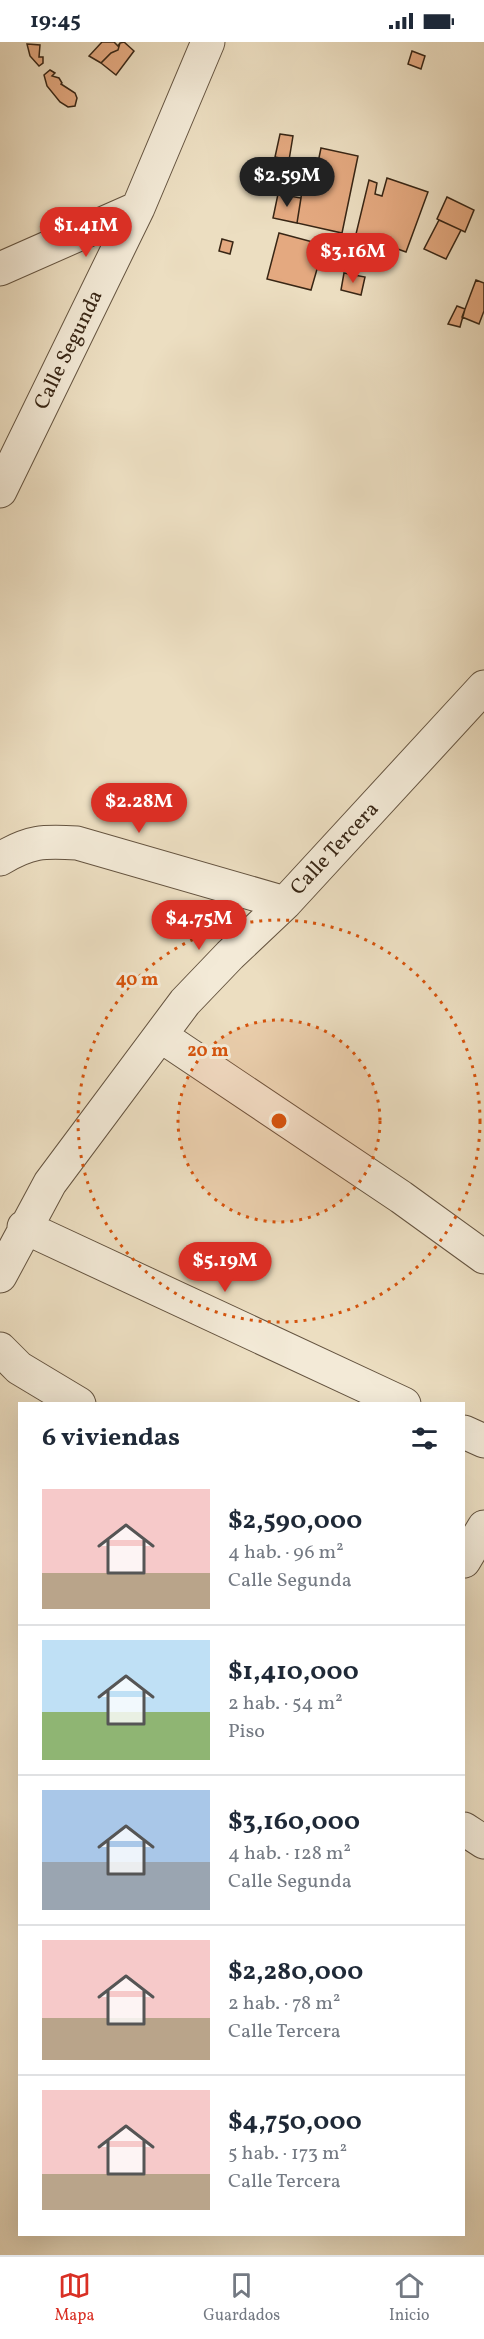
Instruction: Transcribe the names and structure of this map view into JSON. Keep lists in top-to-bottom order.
{
  "streets": {
    "street": ["Calle Segunda", "Calle Tercera"]
  },
  "page": {
    "status": "19:45",
    "price": [
      "$2.59M",
      "$1.41M",
      "$3.16M",
      "$2.28M",
      "$4.75M",
      "$5.19M"
    ],
    "heading": "6 viviendas",
    "list": [
      {
        "name": "$2,590,000",
        "note": "4 hab. · 96 m² · Calle Segunda"
      },
      {
        "name": "$1,410,000",
        "note": "2 hab. · 54 m² · Piso"
      },
      {
        "name": "$3,160,000",
        "note": "4 hab. · 128 m² · Calle Segunda"
      },
      {
        "name": "$2,280,000",
        "note": "2 hab. · 78 m² · Calle Tercera"
      },
      {
        "name": "$4,750,000",
        "note": "5 hab. · 173 m² · Calle Tercera"
      }
    ],
    "tabs": ["Mapa", "Guardados", "Inicio"]
  },
  "rings": ["40 m", "20 m"]
}
